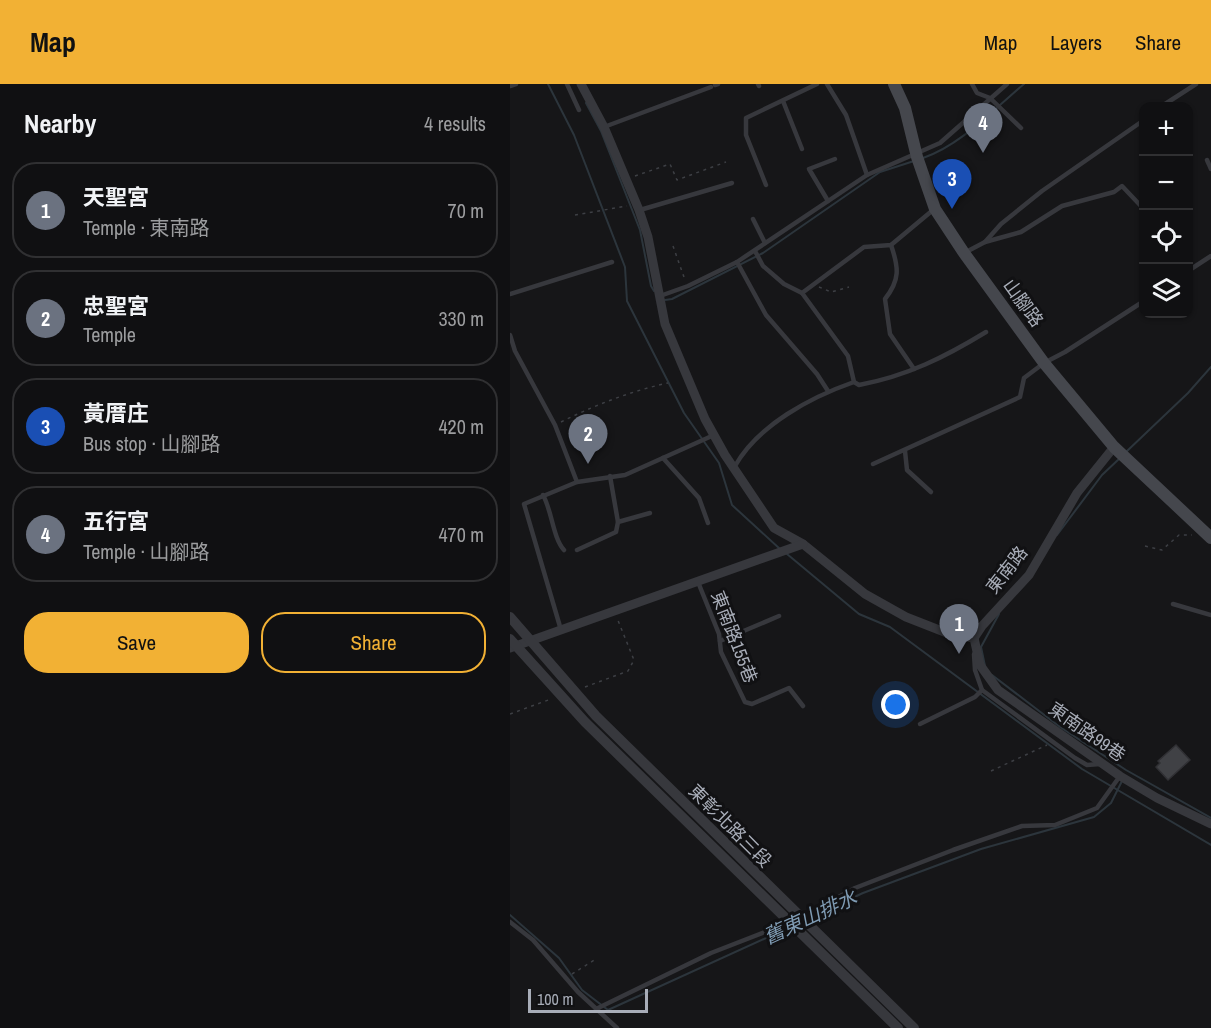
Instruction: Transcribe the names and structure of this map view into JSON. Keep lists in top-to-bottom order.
{
  "streets": {
    "main road": ["山腳路"],
    "street": ["東南路", "東南路99巷", "東彰北路三段"],
    "lane": ["東南路155巷"]
  },
  "crossings": [
    ["山腳路", "東南路"],
    ["東南路", "東南路99巷"]
  ],
  "water": ["舊東山排水"],
  "scale_bar": "100 m",
  "page": {
    "header": "Map",
    "nav": ["Map", "Layers", "Share"],
    "heading": ["Nearby", "4 results"],
    "map_buttons": ["+", "−"],
    "pins": [
      "4",
      "3",
      "2",
      "1"
    ],
    "list": [
      {
        "mark": "1",
        "name": "天聖宮",
        "note": "Temple · 東南路",
        "value": "70 m"
      },
      {
        "mark": "2",
        "name": "忠聖宮",
        "note": "Temple",
        "value": "330 m"
      },
      {
        "mark": "3",
        "name": "黃厝庄",
        "note": "Bus stop · 山腳路",
        "value": "420 m"
      },
      {
        "mark": "4",
        "name": "五行宮",
        "note": "Temple · 山腳路",
        "value": "470 m"
      }
    ],
    "buttons": ["Save", "Share"],
    "scale": "100 m"
  }
}
